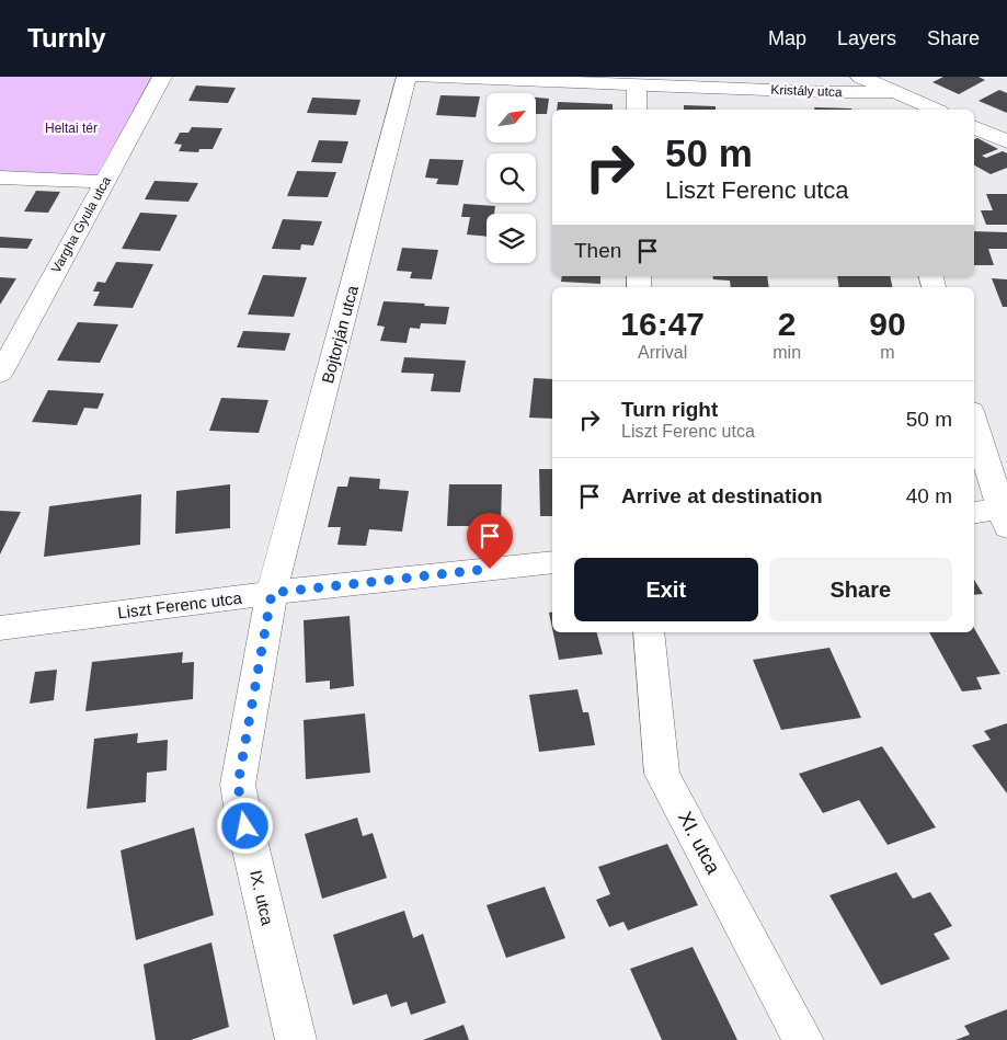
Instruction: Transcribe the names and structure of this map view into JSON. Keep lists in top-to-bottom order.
{
  "streets": {
    "street": [
      "Kristály utca",
      "Vargha Gyula utca",
      "Bojtorján utca",
      "Liszt Ferenc utca",
      "XI. utca",
      "IX. utca"
    ]
  },
  "crossings": [
    ["Bojtorján utca", "Liszt Ferenc utca"],
    ["Bojtorján utca", "IX. utca"],
    ["Liszt Ferenc utca", "IX. utca"]
  ],
  "parks": ["Heltai tér"],
  "north": "top right",
  "page": {
    "header": "Turnly",
    "nav": ["Map", "Layers", "Share"],
    "turn": ["50 m", "Liszt Ferenc utca"],
    "then": "Then",
    "eta": [
      "16:47",
      "Arrival",
      "2",
      "min",
      "90",
      "m"
    ],
    "list": [
      {
        "name": "Turn right",
        "note": "Liszt Ferenc utca",
        "value": "50 m"
      },
      {
        "name": "Arrive at destination",
        "value": "40 m"
      }
    ],
    "buttons": ["Exit", "Share"]
  }
}
